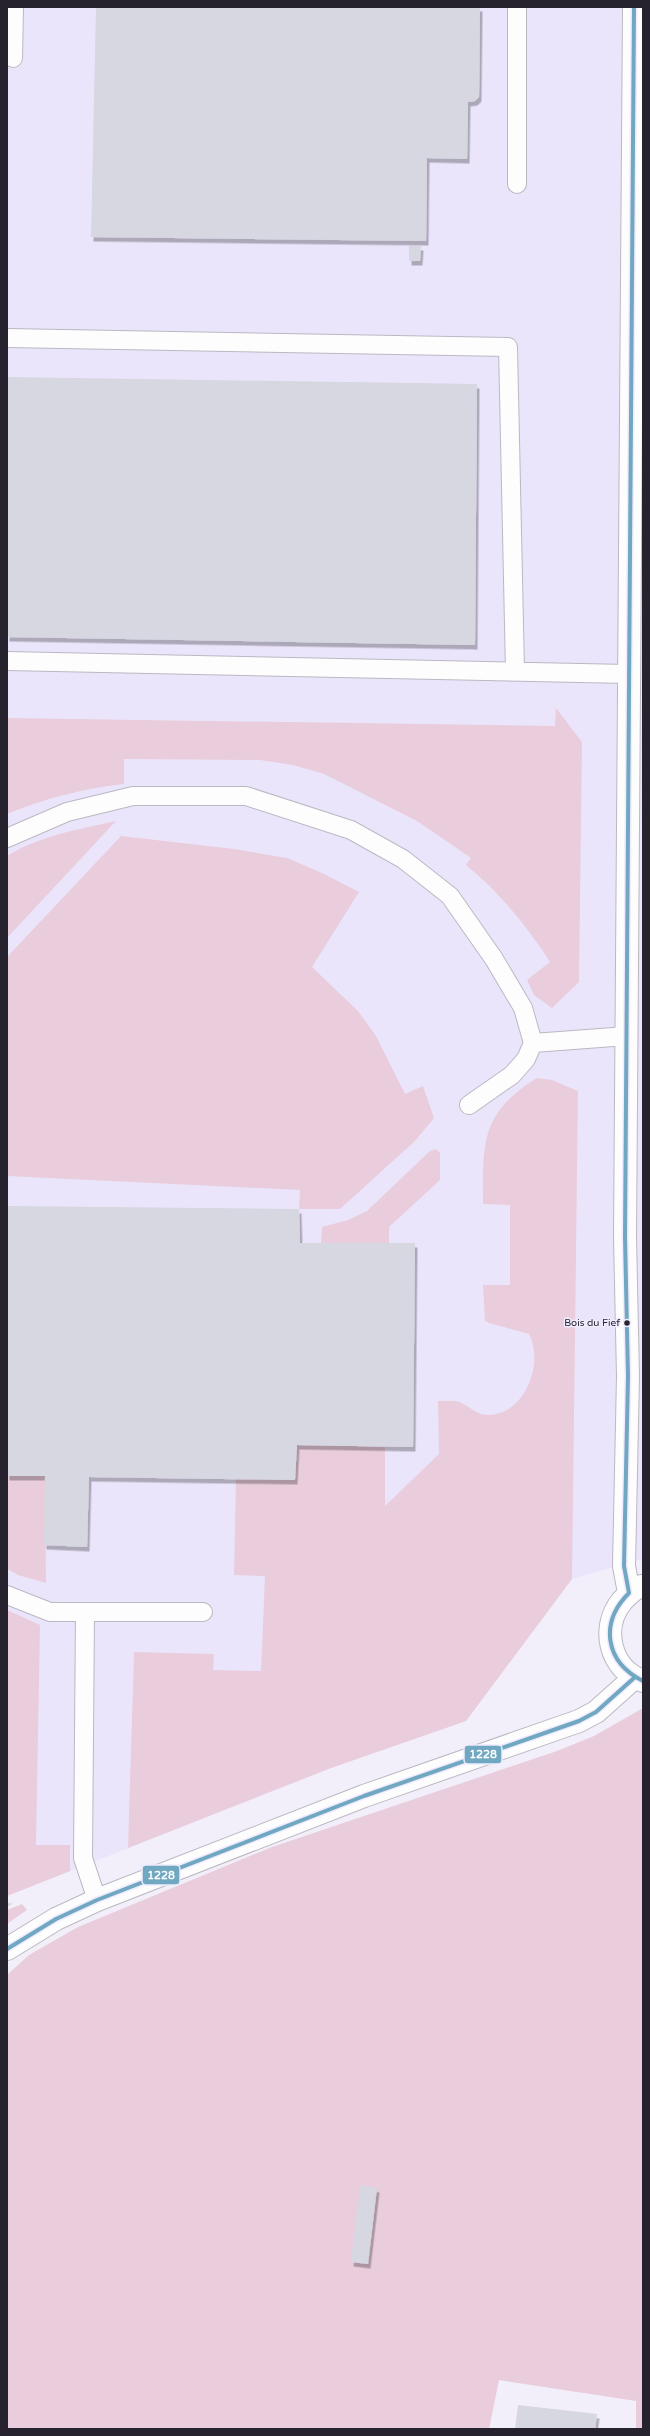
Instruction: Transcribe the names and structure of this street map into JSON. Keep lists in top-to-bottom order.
{
  "places": ["Bois du Fief"],
  "lines": ["transit line 1228"]
}
